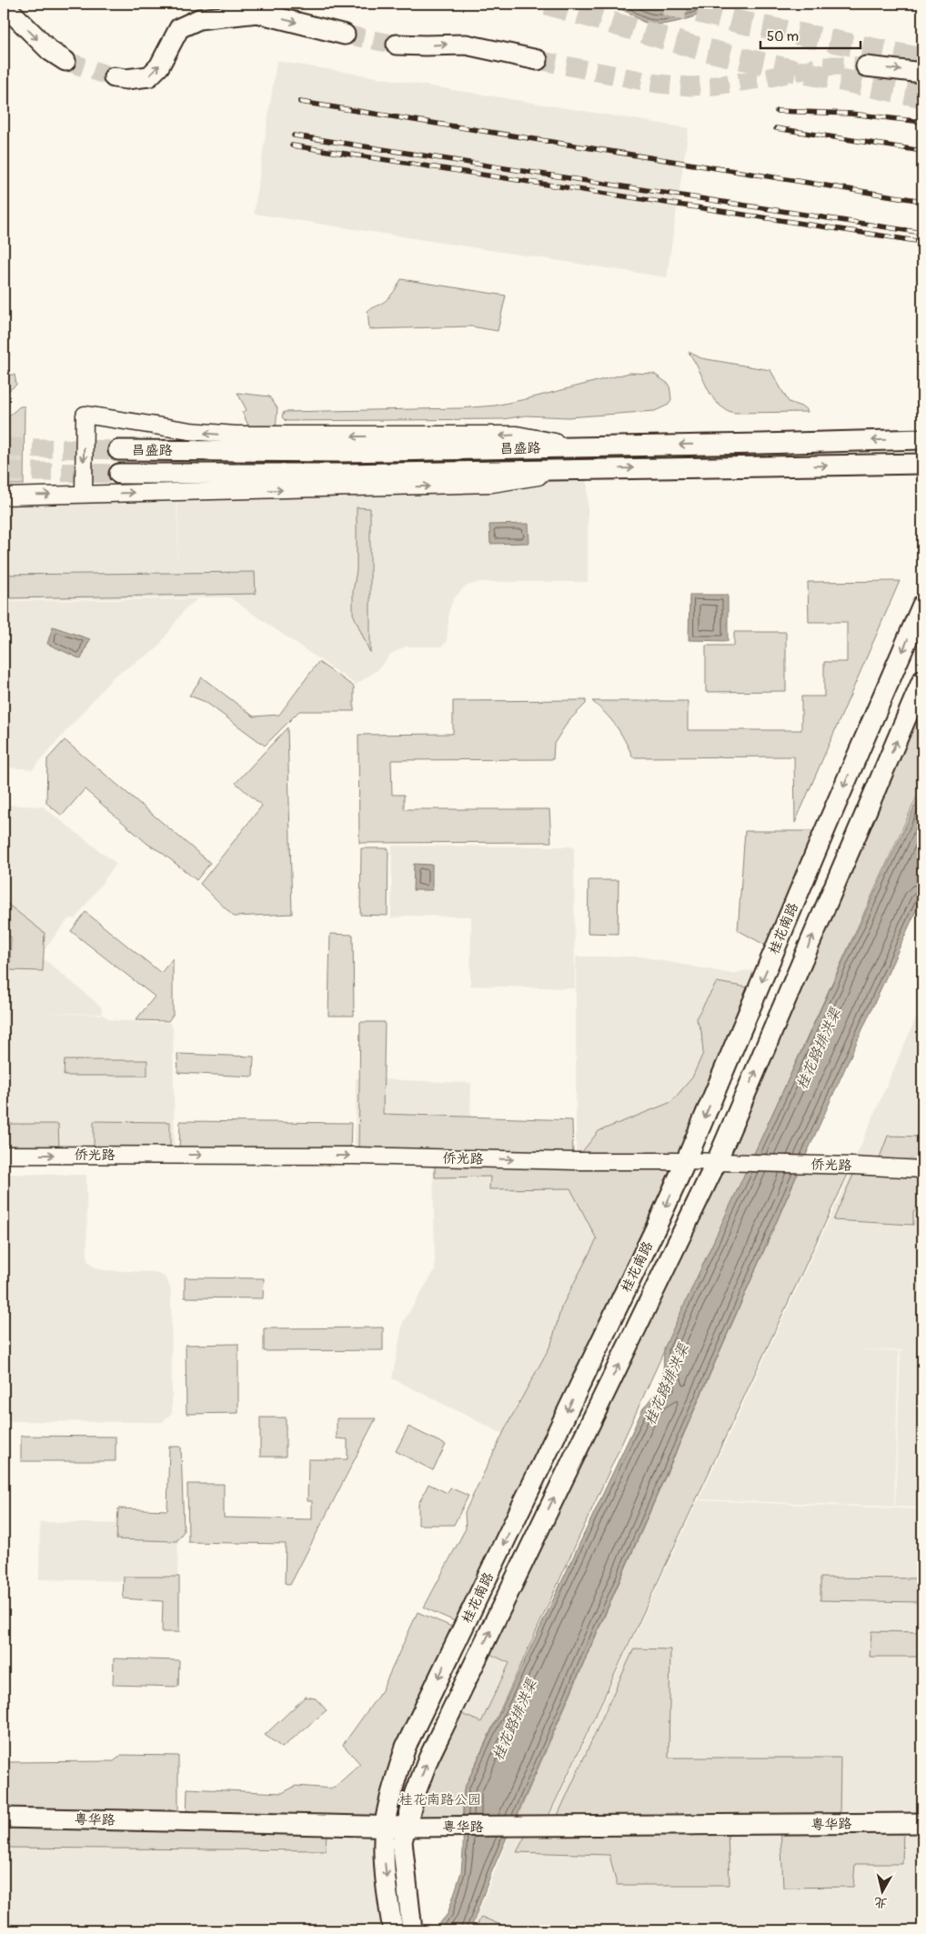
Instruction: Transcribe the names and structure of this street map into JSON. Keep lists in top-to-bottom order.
{
  "streets": {
    "main road": ["昌盛路", "桂花南路", "粤华路"],
    "street": ["侨光路"]
  },
  "crossings": [
    ["桂花南路", "侨光路"],
    ["桂花南路", "粤华路"]
  ],
  "one_way": ["侨光路"],
  "water": ["桂花路排洪渠"],
  "parks": ["桂花南路公园"],
  "scale_bar": "50 m",
  "north": "bottom"
}
